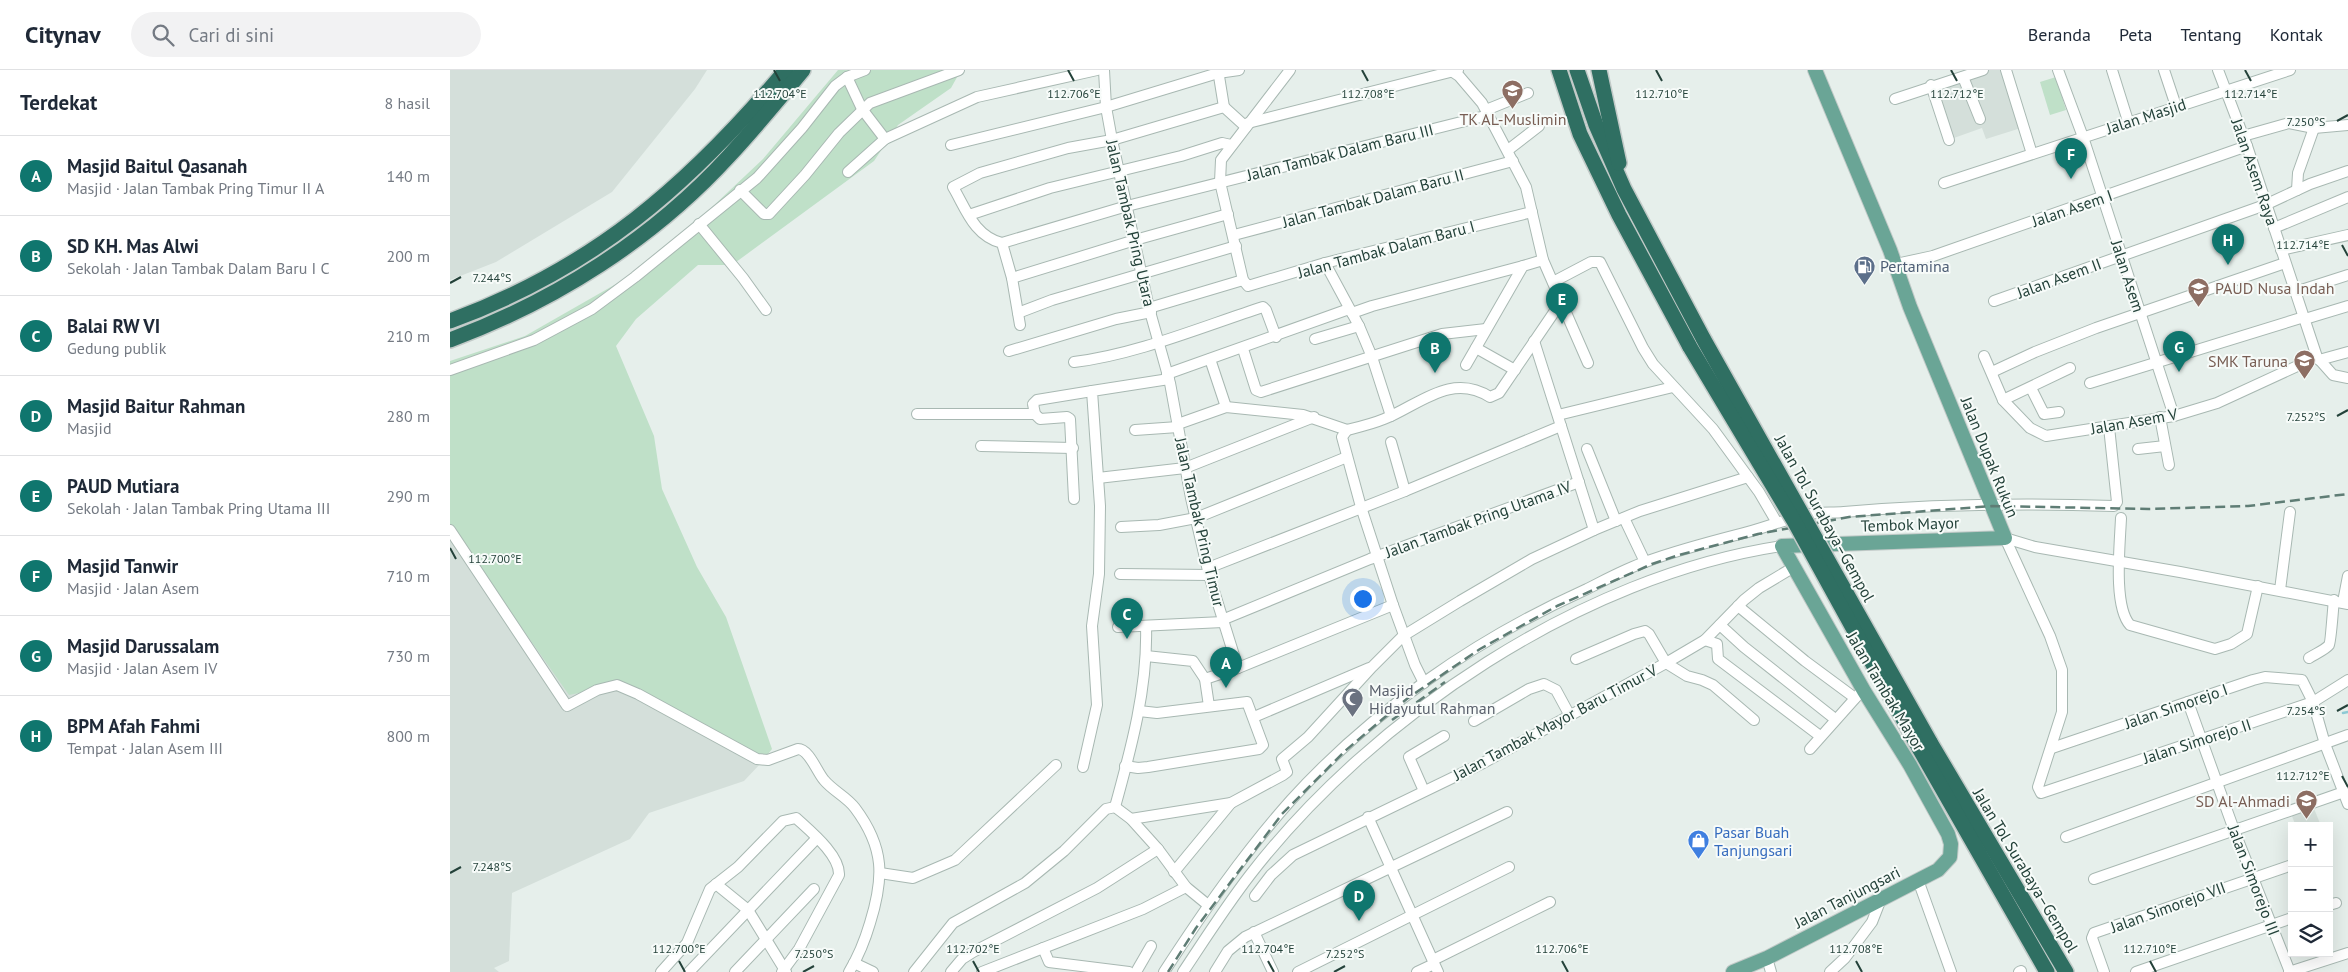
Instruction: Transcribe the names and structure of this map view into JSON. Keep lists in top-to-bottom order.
{
  "streets": {
    "highway": ["Jalan Tol Surabaya–Gempol"],
    "main road": [
      "Jalan Dupak Rukun",
      "Tembok Mayor",
      "Jalan Tambak Mayor",
      "Jalan Tanjungsari"
    ],
    "street": [
      "Jalan Masjid",
      "Jalan Tambak Dalam Baru III",
      "Jalan Asem Raya",
      "Jalan Tambak Dalam Baru II",
      "Jalan Asem I",
      "Jalan Tambak Pring Utara",
      "Jalan Tambak Dalam Baru I",
      "Jalan Asem",
      "Jalan Asem II",
      "Jalan Asem V",
      "Jalan Tambak Pring Utama IV",
      "Jalan Tambak Pring Timur",
      "Jalan Simorejo I",
      "Jalan Tambak Mayor Baru Timur V",
      "Jalan Simorejo II",
      "Jalan Simorejo III",
      "Jalan Simorejo VII"
    ]
  },
  "crossings": [
    ["Jalan Masjid", "Jalan Asem Raya"],
    ["Jalan Masjid", "Jalan Asem"],
    ["Jalan Tambak Dalam Baru III", "Jalan Tambak Pring Utara"],
    ["Jalan Asem Raya", "Jalan Asem I"],
    ["Jalan Asem Raya", "Jalan Asem II"],
    ["Jalan Asem Raya", "Jalan Asem V"],
    ["Jalan Asem I", "Jalan Asem"],
    ["Jalan Asem I", "Jalan Dupak Rukun"],
    ["Jalan Tambak Pring Utara", "Jalan Tambak Pring Timur"],
    ["Jalan Asem", "Jalan Asem II"],
    ["Jalan Asem", "Jalan Asem V"],
    ["Jalan Dupak Rukun", "Tembok Mayor"],
    ["Jalan Tambak Pring Utama IV", "Jalan Tambak Pring Timur"],
    ["Jalan Tambak Mayor", "Jalan Tanjungsari"],
    ["Jalan Simorejo I", "Jalan Simorejo II"],
    ["Jalan Simorejo I", "Jalan Simorejo III"],
    ["Jalan Simorejo II", "Jalan Simorejo III"],
    ["Jalan Simorejo III", "Jalan Simorejo VII"]
  ],
  "places": {
    "school or university": [
      "TK AL-Muslimin",
      "PAUD Nusa Indah",
      "SMK Taruna",
      "SD Al-Ahmadi"
    ],
    "fuel station": ["Pertamina"],
    "mosque": ["Masjid Hidayutul Rahman"],
    "shop": ["Pasar Buah Tanjungsari"]
  },
  "page": {
    "header": "Citynav",
    "search": "Cari di sini",
    "nav": [
      "Beranda",
      "Peta",
      "Tentang",
      "Kontak"
    ],
    "heading": ["Terdekat", "8 hasil"],
    "list": [
      {
        "mark": "A",
        "name": "Masjid Baitul Qasanah",
        "note": "Masjid · Jalan Tambak Pring Timur II A",
        "value": "140 m"
      },
      {
        "mark": "B",
        "name": "SD KH. Mas Alwi",
        "note": "Sekolah · Jalan Tambak Dalam Baru I C",
        "value": "200 m"
      },
      {
        "mark": "C",
        "name": "Balai RW VI",
        "note": "Gedung publik",
        "value": "210 m"
      },
      {
        "mark": "D",
        "name": "Masjid Baitur Rahman",
        "note": "Masjid",
        "value": "280 m"
      },
      {
        "mark": "E",
        "name": "PAUD Mutiara",
        "note": "Sekolah · Jalan Tambak Pring Utama III",
        "value": "290 m"
      },
      {
        "mark": "F",
        "name": "Masjid Tanwir",
        "note": "Masjid · Jalan Asem",
        "value": "710 m"
      },
      {
        "mark": "G",
        "name": "Masjid Darussalam",
        "note": "Masjid · Jalan Asem IV",
        "value": "730 m"
      },
      {
        "mark": "H",
        "name": "BPM Afah Fahmi",
        "note": "Tempat · Jalan Asem III",
        "value": "800 m"
      }
    ],
    "pins": [
      "F",
      "H",
      "E",
      "G",
      "B",
      "C",
      "A",
      "D"
    ],
    "map_buttons": ["+", "−"]
  },
  "coordinates": [
    "112.704°E",
    "112.706°E",
    "112.708°E",
    "112.710°E",
    "112.712°E",
    "112.714°E",
    "7.250°S",
    "7.244°S",
    "7.252°S",
    "112.700°E",
    "7.254°S",
    "7.248°S",
    "112.702°E"
  ]
}
